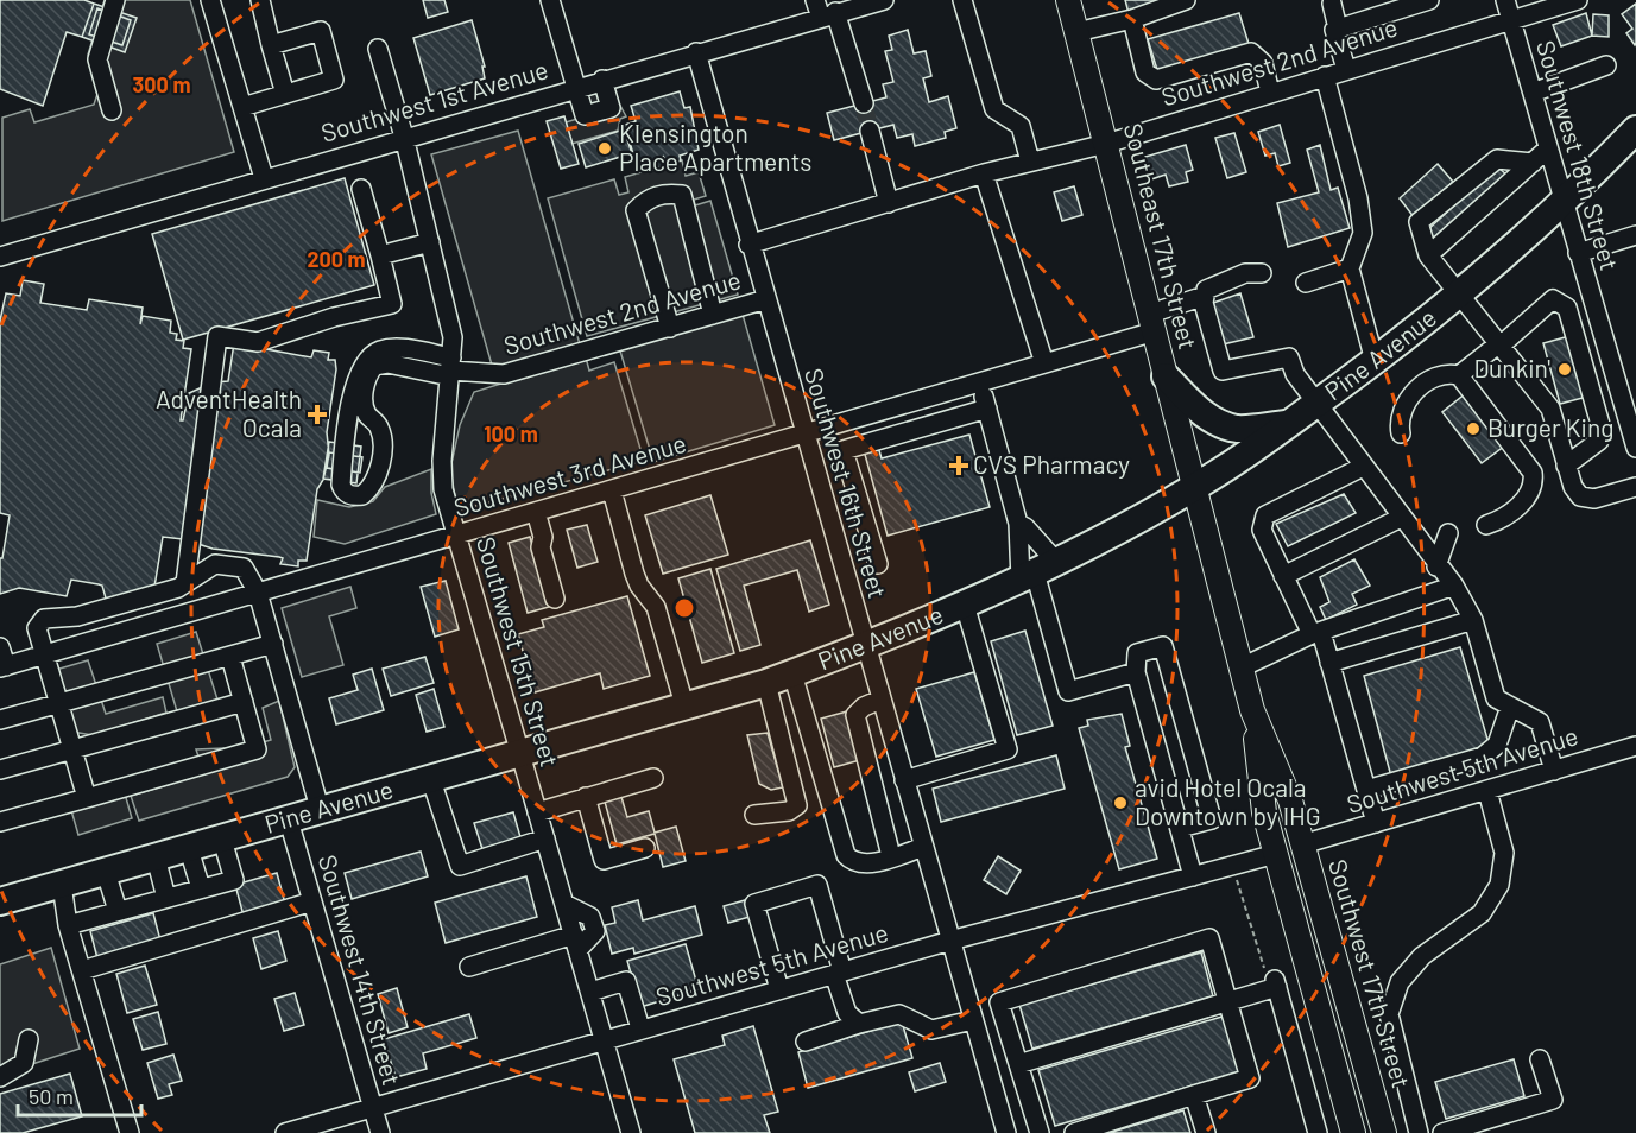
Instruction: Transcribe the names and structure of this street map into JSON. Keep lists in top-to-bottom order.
{
  "streets": {
    "highway": ["Pine Avenue"],
    "main road": ["Southeast 17th Street", "Southwest 17th Street"],
    "street": [
      "Southwest 2nd Avenue",
      "Southwest 1st Avenue",
      "Southwest 18th Street",
      "Southwest 3rd Avenue",
      "Southwest 16th Street",
      "Southwest 15th Street",
      "Southwest 5th Avenue",
      "Southwest 14th Street"
    ]
  },
  "crossings": [
    ["Southwest 2nd Avenue", "Southwest 18th Street"],
    ["Southwest 2nd Avenue", "Southeast 17th Street"],
    ["Southwest 2nd Avenue", "Southwest 16th Street"],
    ["Southwest 2nd Avenue", "Southwest 15th Street"],
    ["Southwest 1st Avenue", "Southwest 16th Street"],
    ["Southwest 1st Avenue", "Southwest 15th Street"],
    ["Southwest 18th Street", "Pine Avenue"],
    ["Southeast 17th Street", "Pine Avenue"],
    ["Southeast 17th Street", "Southwest 3rd Avenue"],
    ["Southeast 17th Street", "Southwest 17th Street"],
    ["Pine Avenue", "Southwest 16th Street"],
    ["Pine Avenue", "Southwest 15th Street"],
    ["Pine Avenue", "Southwest 14th Street"],
    ["Pine Avenue", "Southwest 17th Street"],
    ["Southwest 3rd Avenue", "Southwest 16th Street"],
    ["Southwest 3rd Avenue", "Southwest 15th Street"],
    ["Southwest 16th Street", "Southwest 5th Avenue"],
    ["Southwest 15th Street", "Southwest 5th Avenue"],
    ["Southwest 5th Avenue", "Southwest 14th Street"],
    ["Southwest 5th Avenue", "Southwest 17th Street"]
  ],
  "places": {
    "other": [
      "KIensington Place Apartments",
      "Dunkin'",
      "Burger King",
      "avid Hotel Ocala Downtown by IHG"
    ],
    "health": ["AdventHealth Ocala", "CVS Pharmacy"]
  },
  "scale_bar": "50 m",
  "rings": ["300 m", "200 m", "100 m"]
}
